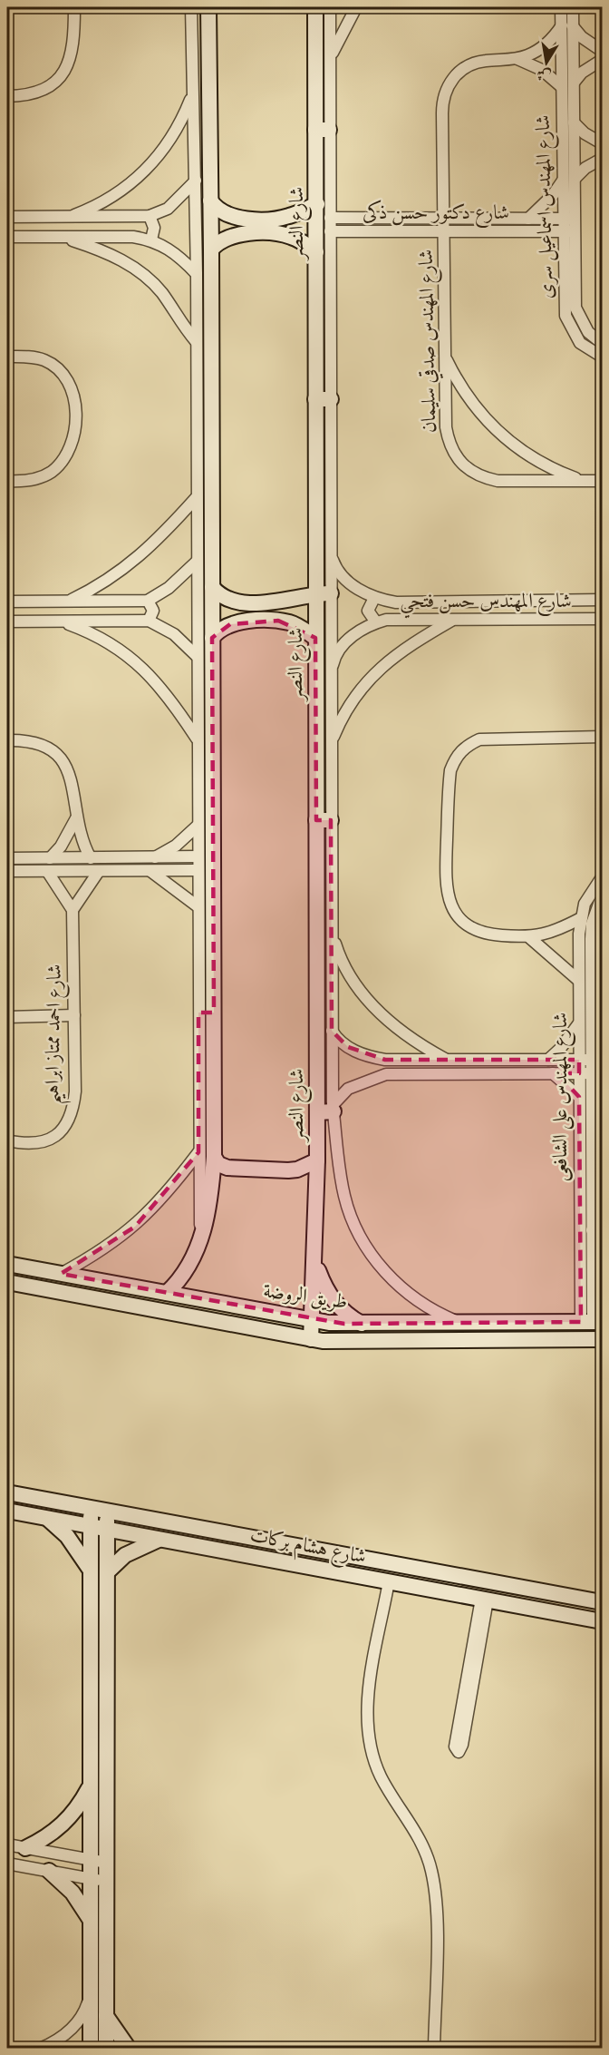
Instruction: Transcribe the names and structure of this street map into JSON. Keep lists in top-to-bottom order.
{
  "streets": {
    "street": [
      "شارع المهندس اسماعيل سرى",
      "شارع دكتور حسن ذكى",
      "شارع النصر",
      "شارع المهندس صدقي سليمان",
      "شارع المهندس حسن فتحي",
      "شارع احمد ممتاز ابراهيم",
      "شارع المهندس على الشافعى",
      "طريق الروضة",
      "شارع هشام بركات"
    ]
  },
  "crossings": [
    ["شارع المهندس اسماعيل سرى", "شارع دكتور حسن ذكى"],
    ["شارع المهندس اسماعيل سرى", "شارع المهندس صدقي سليمان"],
    ["شارع دكتور حسن ذكى", "شارع المهندس صدقي سليمان"],
    ["شارع النصر", "طريق الروضة"],
    ["شارع المهندس على الشافعى", "طريق الروضة"]
  ],
  "north": "bottom"
}
